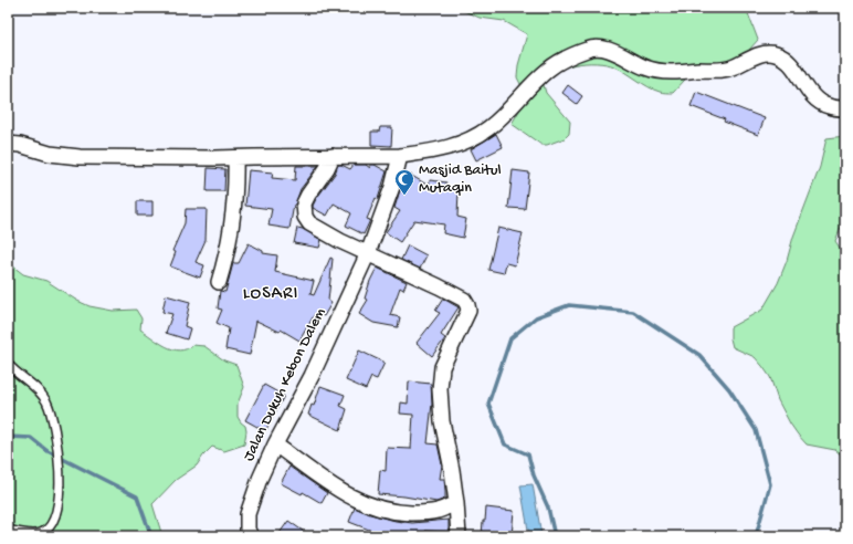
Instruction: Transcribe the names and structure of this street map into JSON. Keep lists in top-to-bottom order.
{
  "streets": {
    "street": ["Jalan Dukuh Kebon Dalem"]
  },
  "districts": ["LOSARI"],
  "places": {
    "mosque": ["Masjid Baitul Mutaqin"]
  }
}
